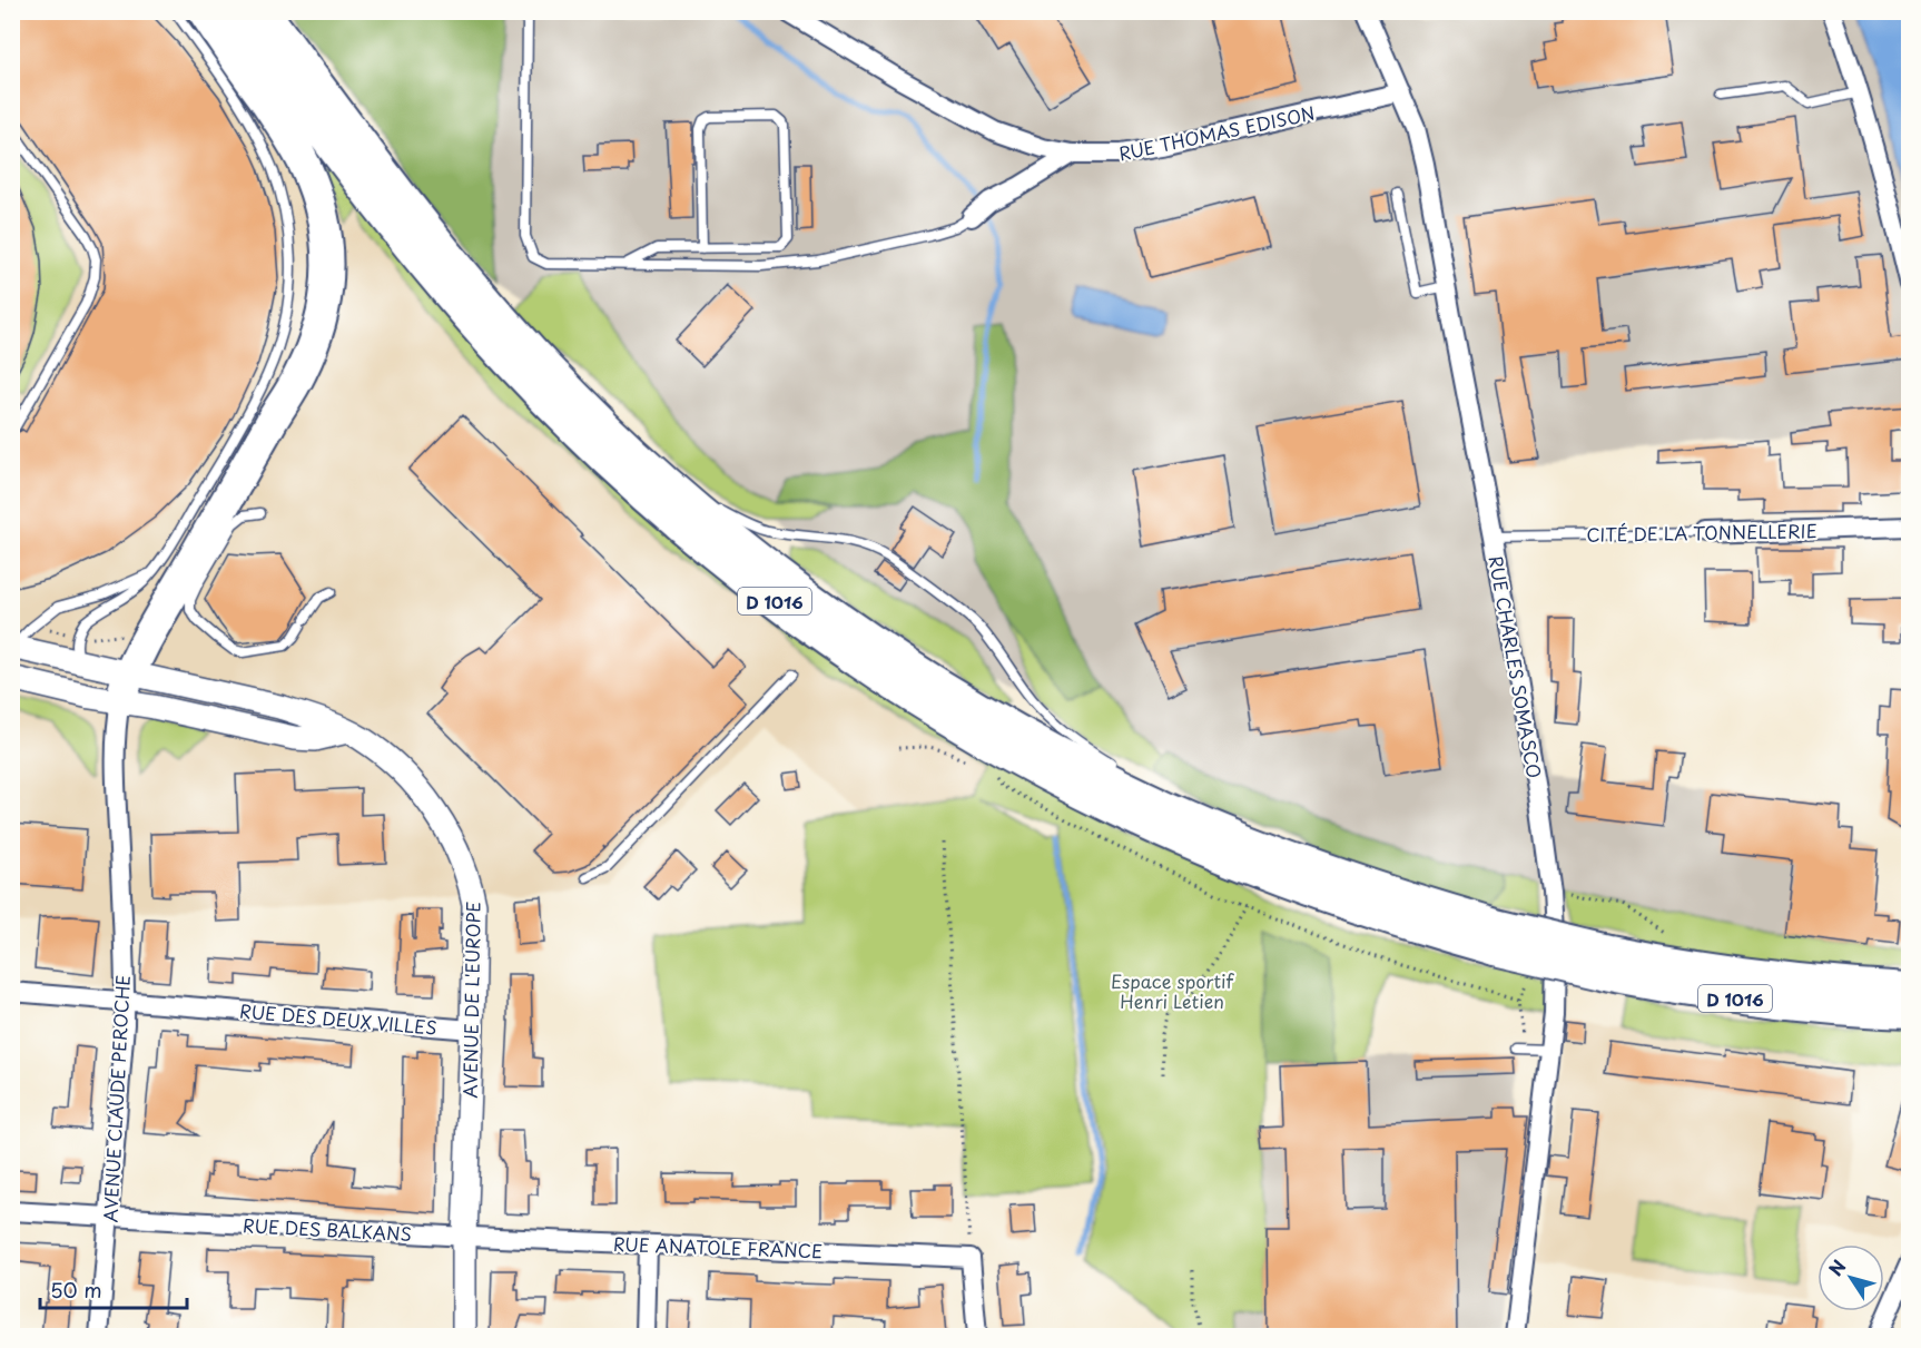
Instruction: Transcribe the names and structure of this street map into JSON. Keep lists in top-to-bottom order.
{
  "streets": {
    "highway": ["D 1016"],
    "street": [
      "RUE THOMAS EDISON",
      "CITÉ DE LA TONNELLERIE",
      "RUE CHARLES SOMASCO",
      "AVENUE DE L'EUROPE",
      "RUE DES DEUX VILLES",
      "AVENUE CLAUDE PEROCHE",
      "RUE DES BALKANS",
      "RUE ANATOLE FRANCE"
    ]
  },
  "crossings": [
    ["RUE THOMAS EDISON", "RUE CHARLES SOMASCO"],
    ["CITÉ DE LA TONNELLERIE", "RUE CHARLES SOMASCO"],
    ["AVENUE DE L'EUROPE", "RUE DES DEUX VILLES"],
    ["AVENUE DE L'EUROPE", "AVENUE CLAUDE PEROCHE"],
    ["AVENUE DE L'EUROPE", "RUE DES BALKANS"],
    ["AVENUE DE L'EUROPE", "RUE ANATOLE FRANCE"],
    ["RUE DES DEUX VILLES", "AVENUE CLAUDE PEROCHE"],
    ["AVENUE CLAUDE PEROCHE", "RUE DES BALKANS"],
    ["RUE DES BALKANS", "RUE ANATOLE FRANCE"]
  ],
  "parks": ["Espace sportif Henri Letien"],
  "scale_bar": "50 m",
  "north": "top left"
}
